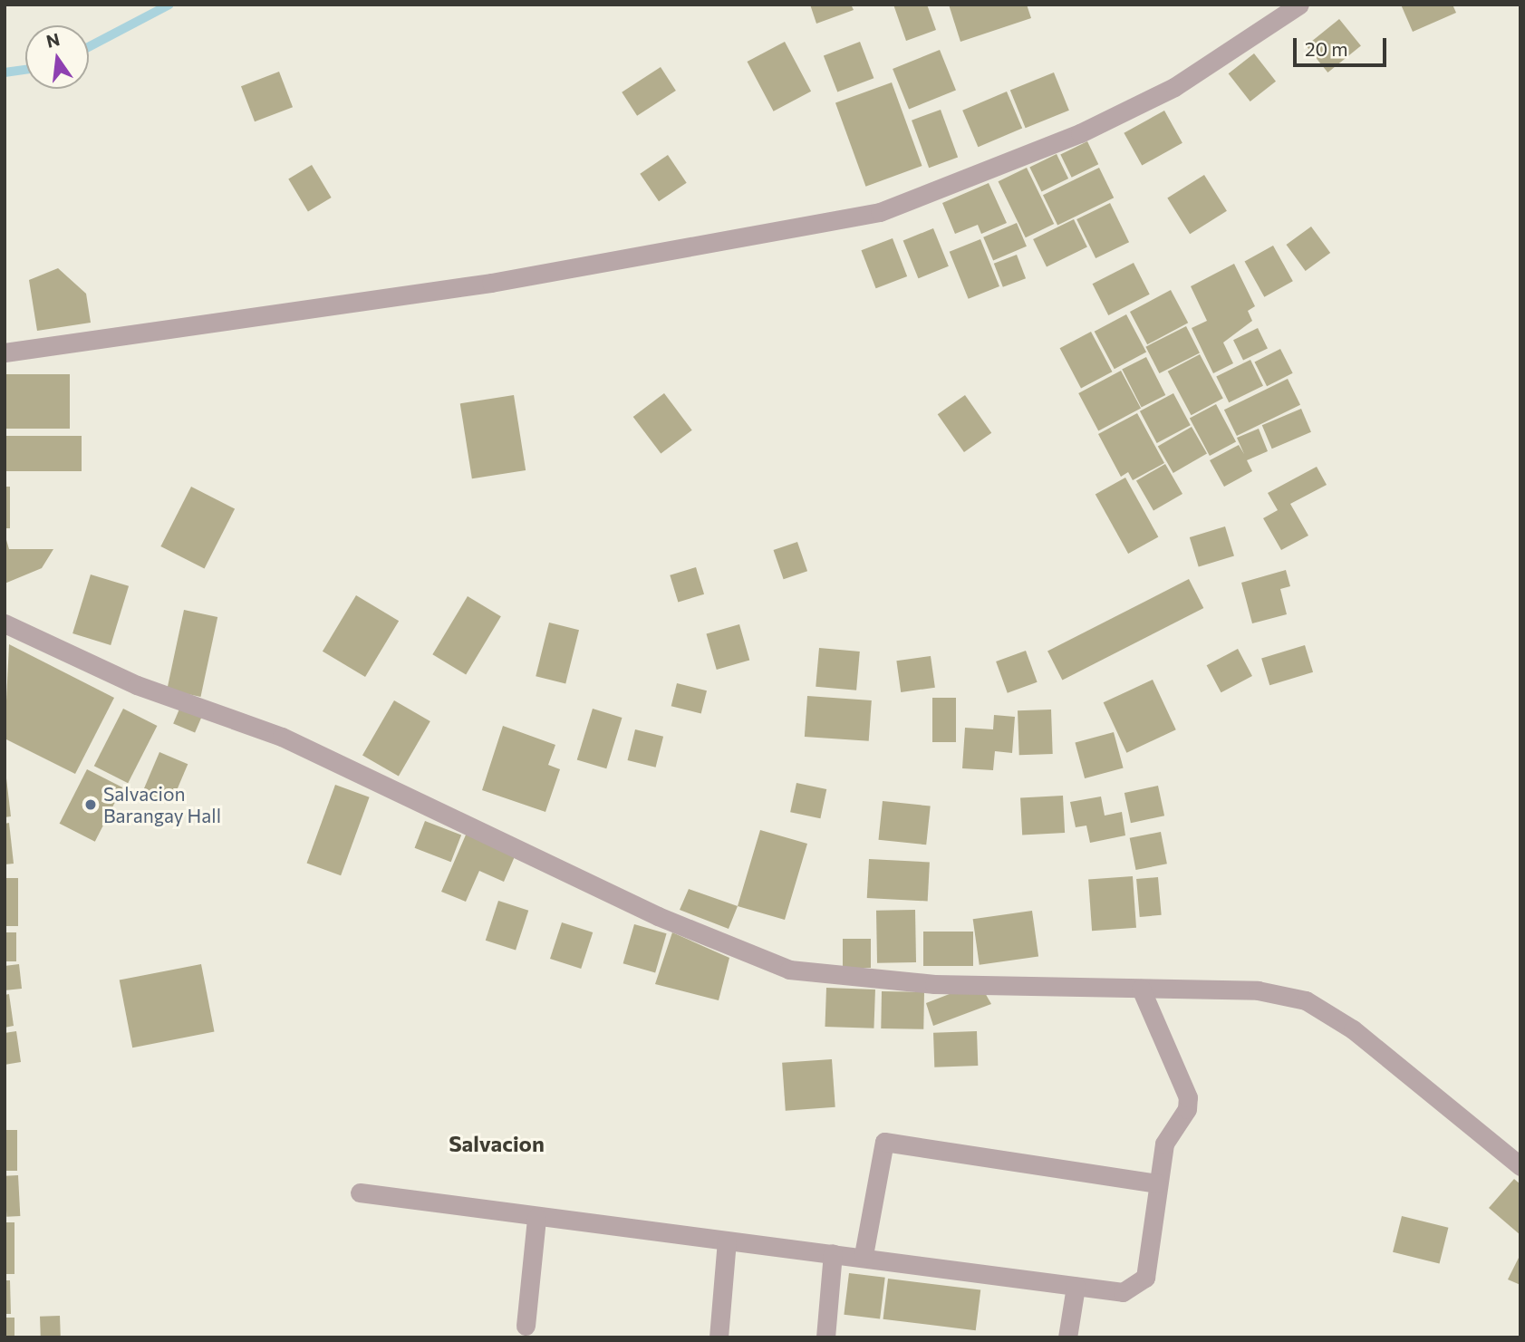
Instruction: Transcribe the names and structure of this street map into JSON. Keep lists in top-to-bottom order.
{
  "districts": ["Salvacion"],
  "places": ["Salvacion Barangay Hall"],
  "scale_bar": "20 m",
  "north": "top"
}
